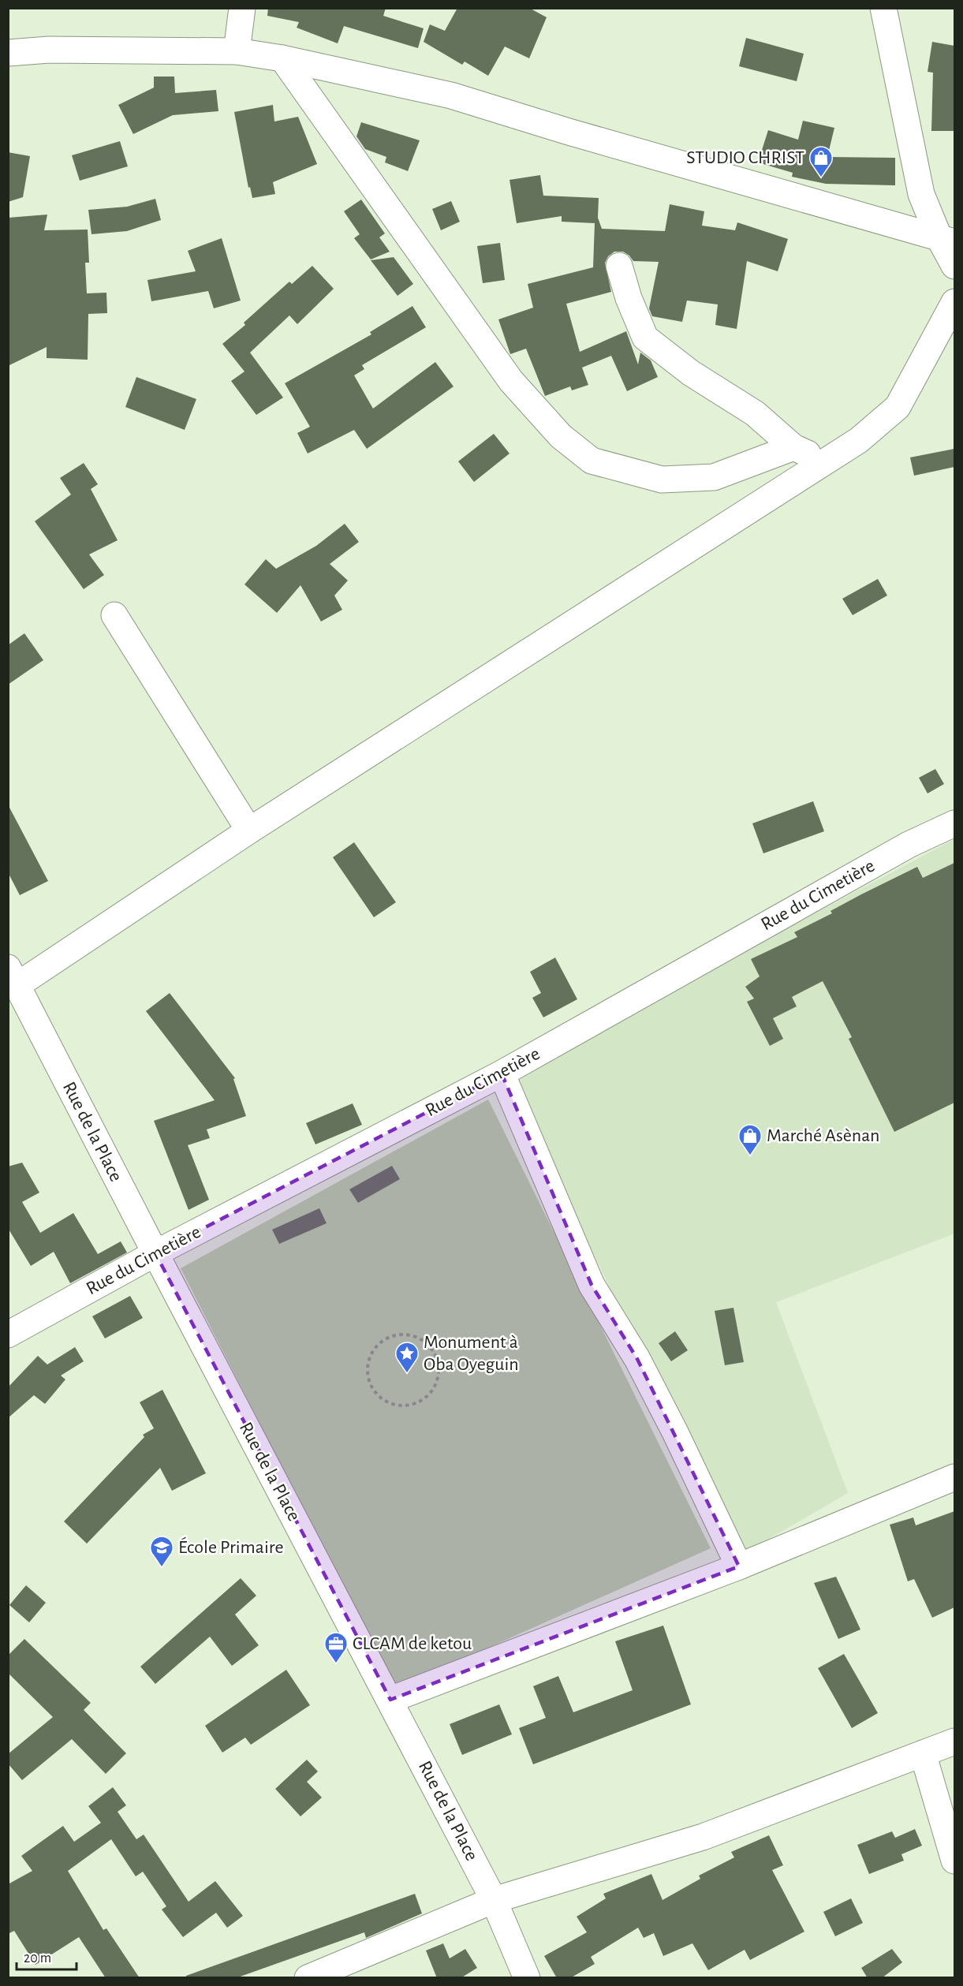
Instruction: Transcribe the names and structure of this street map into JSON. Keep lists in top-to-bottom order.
{
  "streets": {
    "street": ["Rue du Cimetière", "Rue de la Place"]
  },
  "crossings": [
    ["Rue du Cimetière", "Rue de la Place"]
  ],
  "places": {
    "shop": ["STUDIO CHRIST", "Marché Asènan"],
    "place": ["Monument à Oba Oyeguin"],
    "school or university": ["École Primaire"],
    "office": ["CLCAM de ketou"]
  },
  "scale_bar": "20 m"
}
